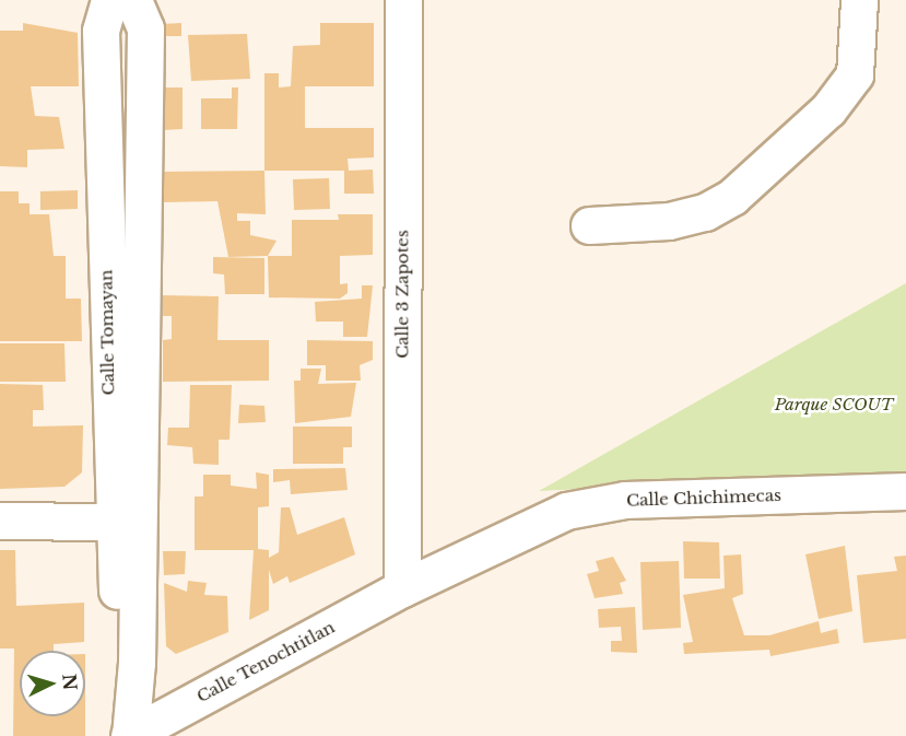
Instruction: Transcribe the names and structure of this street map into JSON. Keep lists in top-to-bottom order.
{
  "streets": {
    "street": [
      "Calle 3 Zapotes",
      "Calle Tomayan",
      "Calle Chichimecas",
      "Calle Tenochtitlan"
    ]
  },
  "crossings": [
    ["Calle 3 Zapotes", "Calle Chichimecas"],
    ["Calle 3 Zapotes", "Calle Tenochtitlan"],
    ["Calle Tomayan", "Calle Tenochtitlan"],
    ["Calle Chichimecas", "Calle Tenochtitlan"]
  ],
  "parks": ["Parque SCOUT"],
  "north": "right"
}
